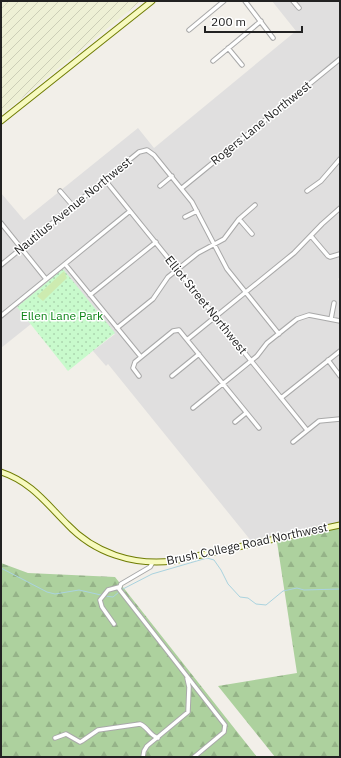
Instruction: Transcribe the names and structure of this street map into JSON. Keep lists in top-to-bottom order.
{
  "streets": {
    "street": [
      "Rogers Lane Northwest",
      "Nautilus Avenue Northwest",
      "Elliot Street Northwest",
      "Brush College Road Northwest"
    ]
  },
  "crossings": [
    ["Nautilus Avenue Northwest", "Elliot Street Northwest"]
  ],
  "parks": ["Ellen Lane Park"],
  "scale_bar": "200 m"
}
